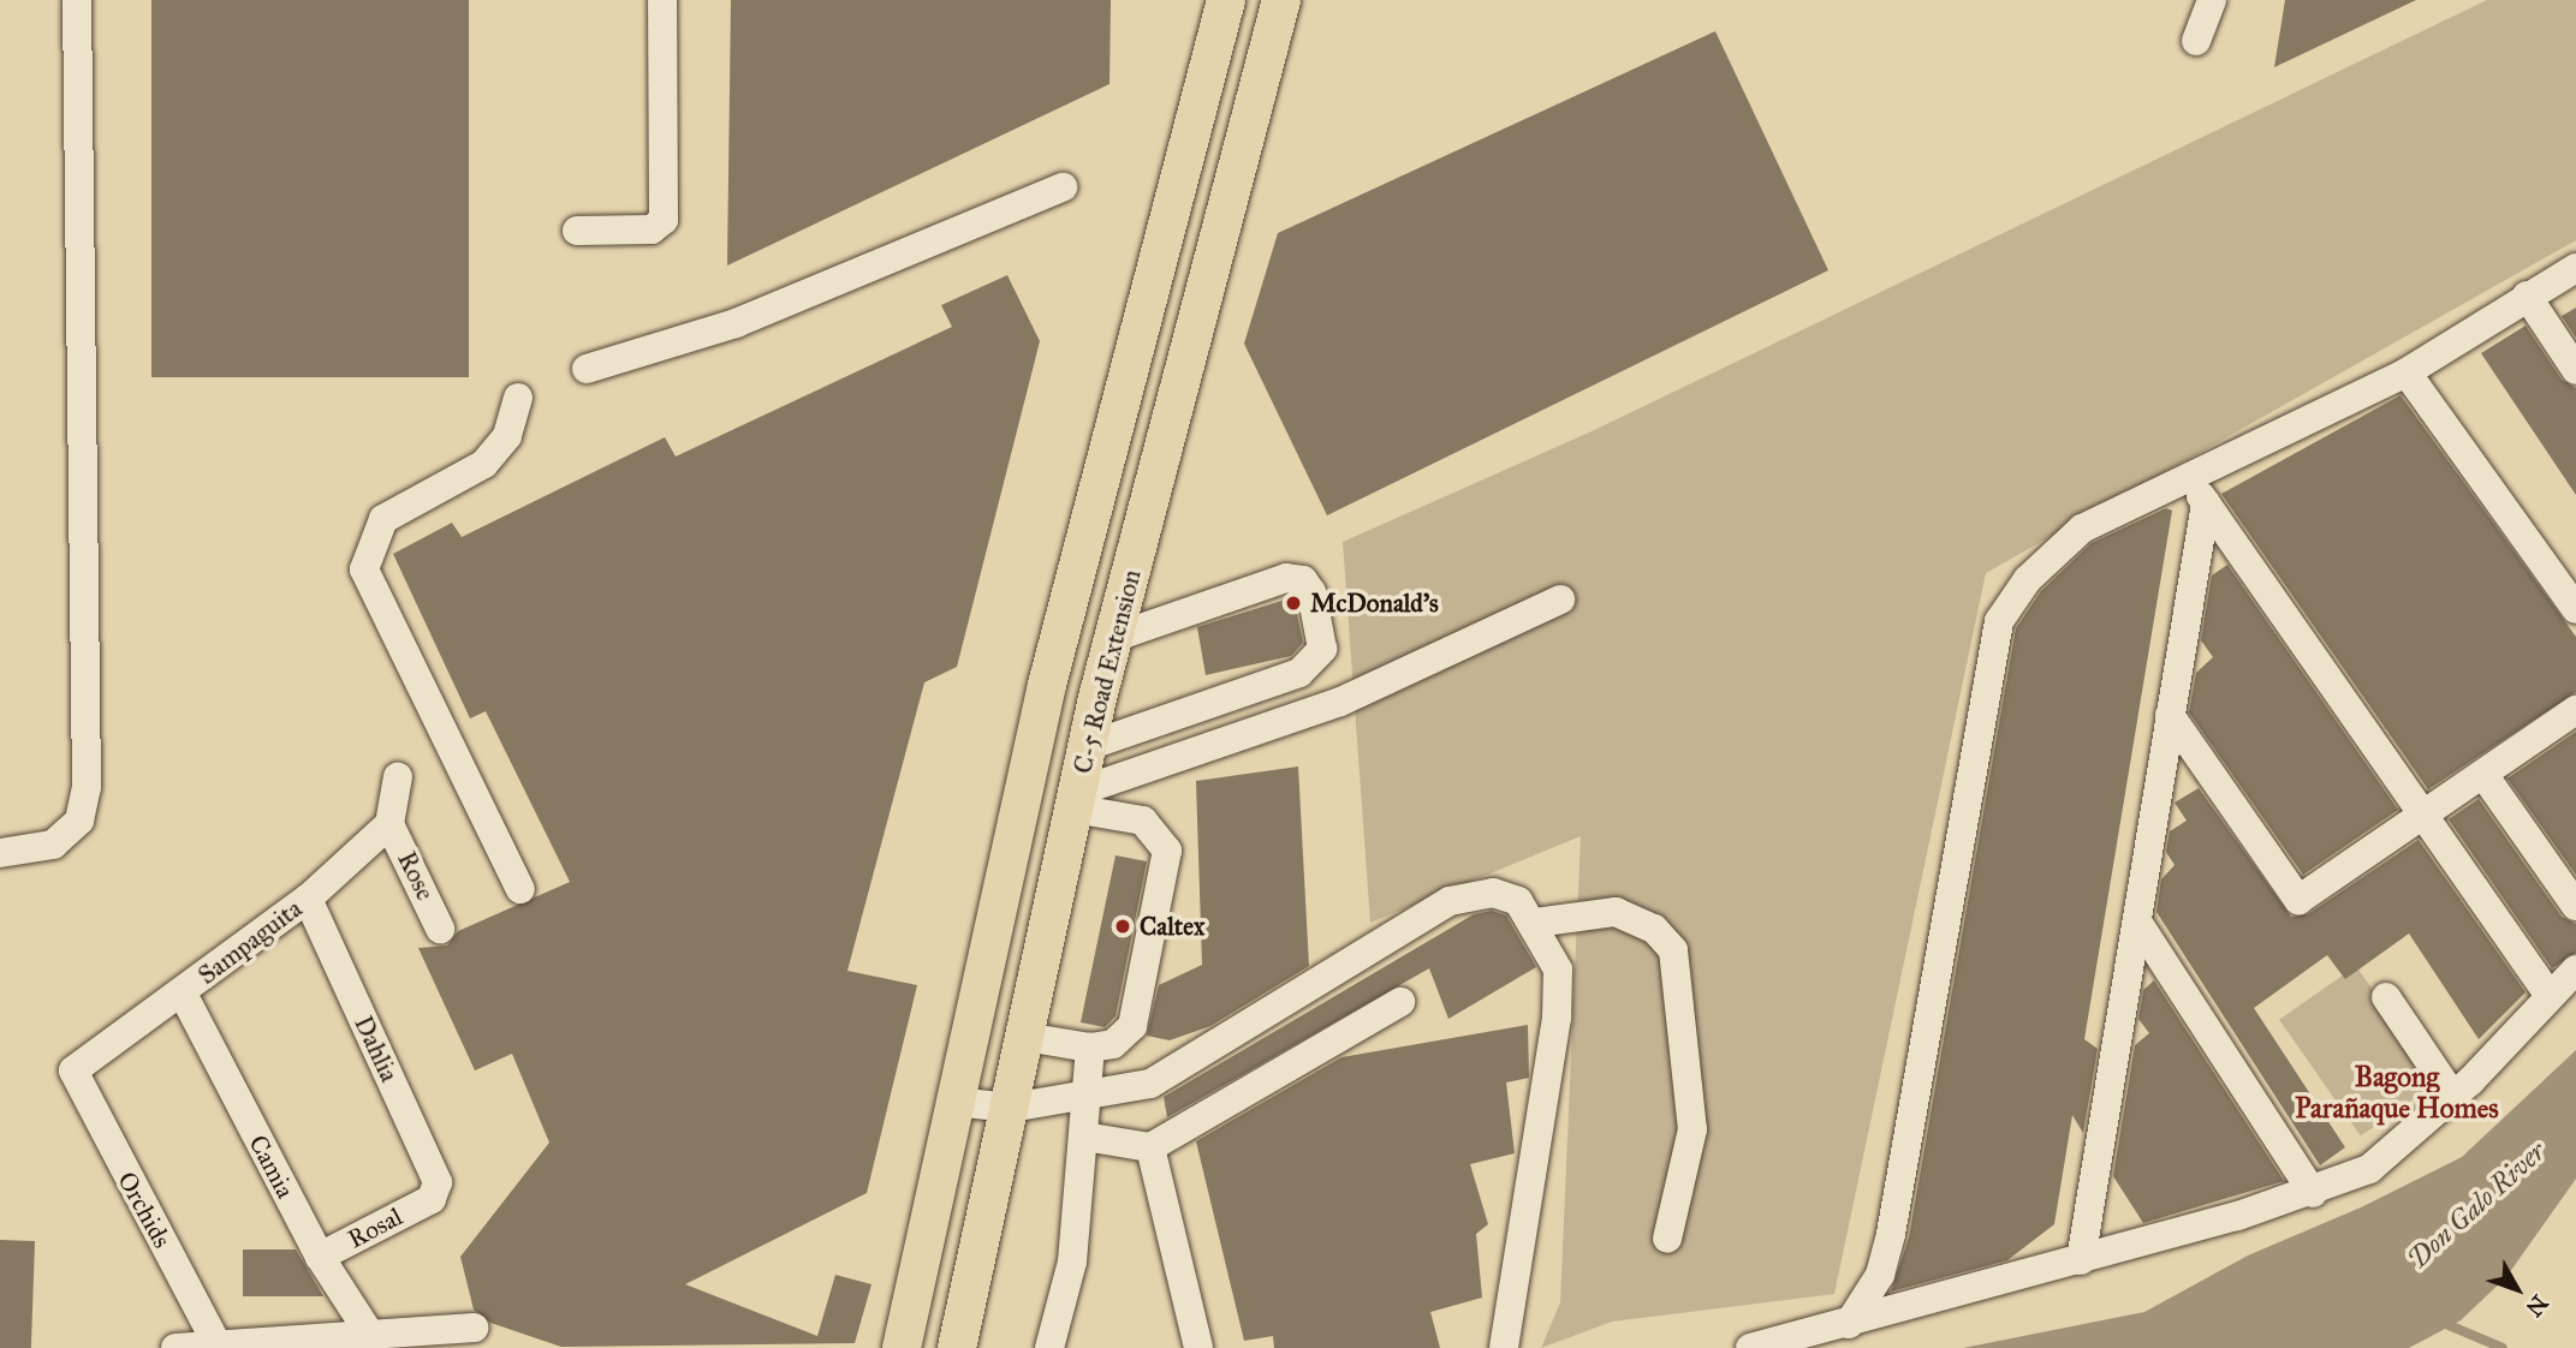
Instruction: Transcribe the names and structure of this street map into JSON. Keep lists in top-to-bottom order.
{
  "streets": {
    "main road": ["C-5 Road Extension"],
    "street": [
      "Rose",
      "Sampaguita",
      "Dahlia",
      "Camia",
      "Orchids",
      "Rosal"
    ]
  },
  "crossings": [
    ["Rose", "Sampaguita"],
    ["Sampaguita", "Dahlia"],
    ["Sampaguita", "Camia"],
    ["Sampaguita", "Orchids"],
    ["Dahlia", "Rosal"],
    ["Camia", "Rosal"]
  ],
  "districts": ["Bagong Parañaque Homes"],
  "water": ["Don Galo River"],
  "places": ["McDonald's", "Caltex"],
  "north": "bottom right"
}
